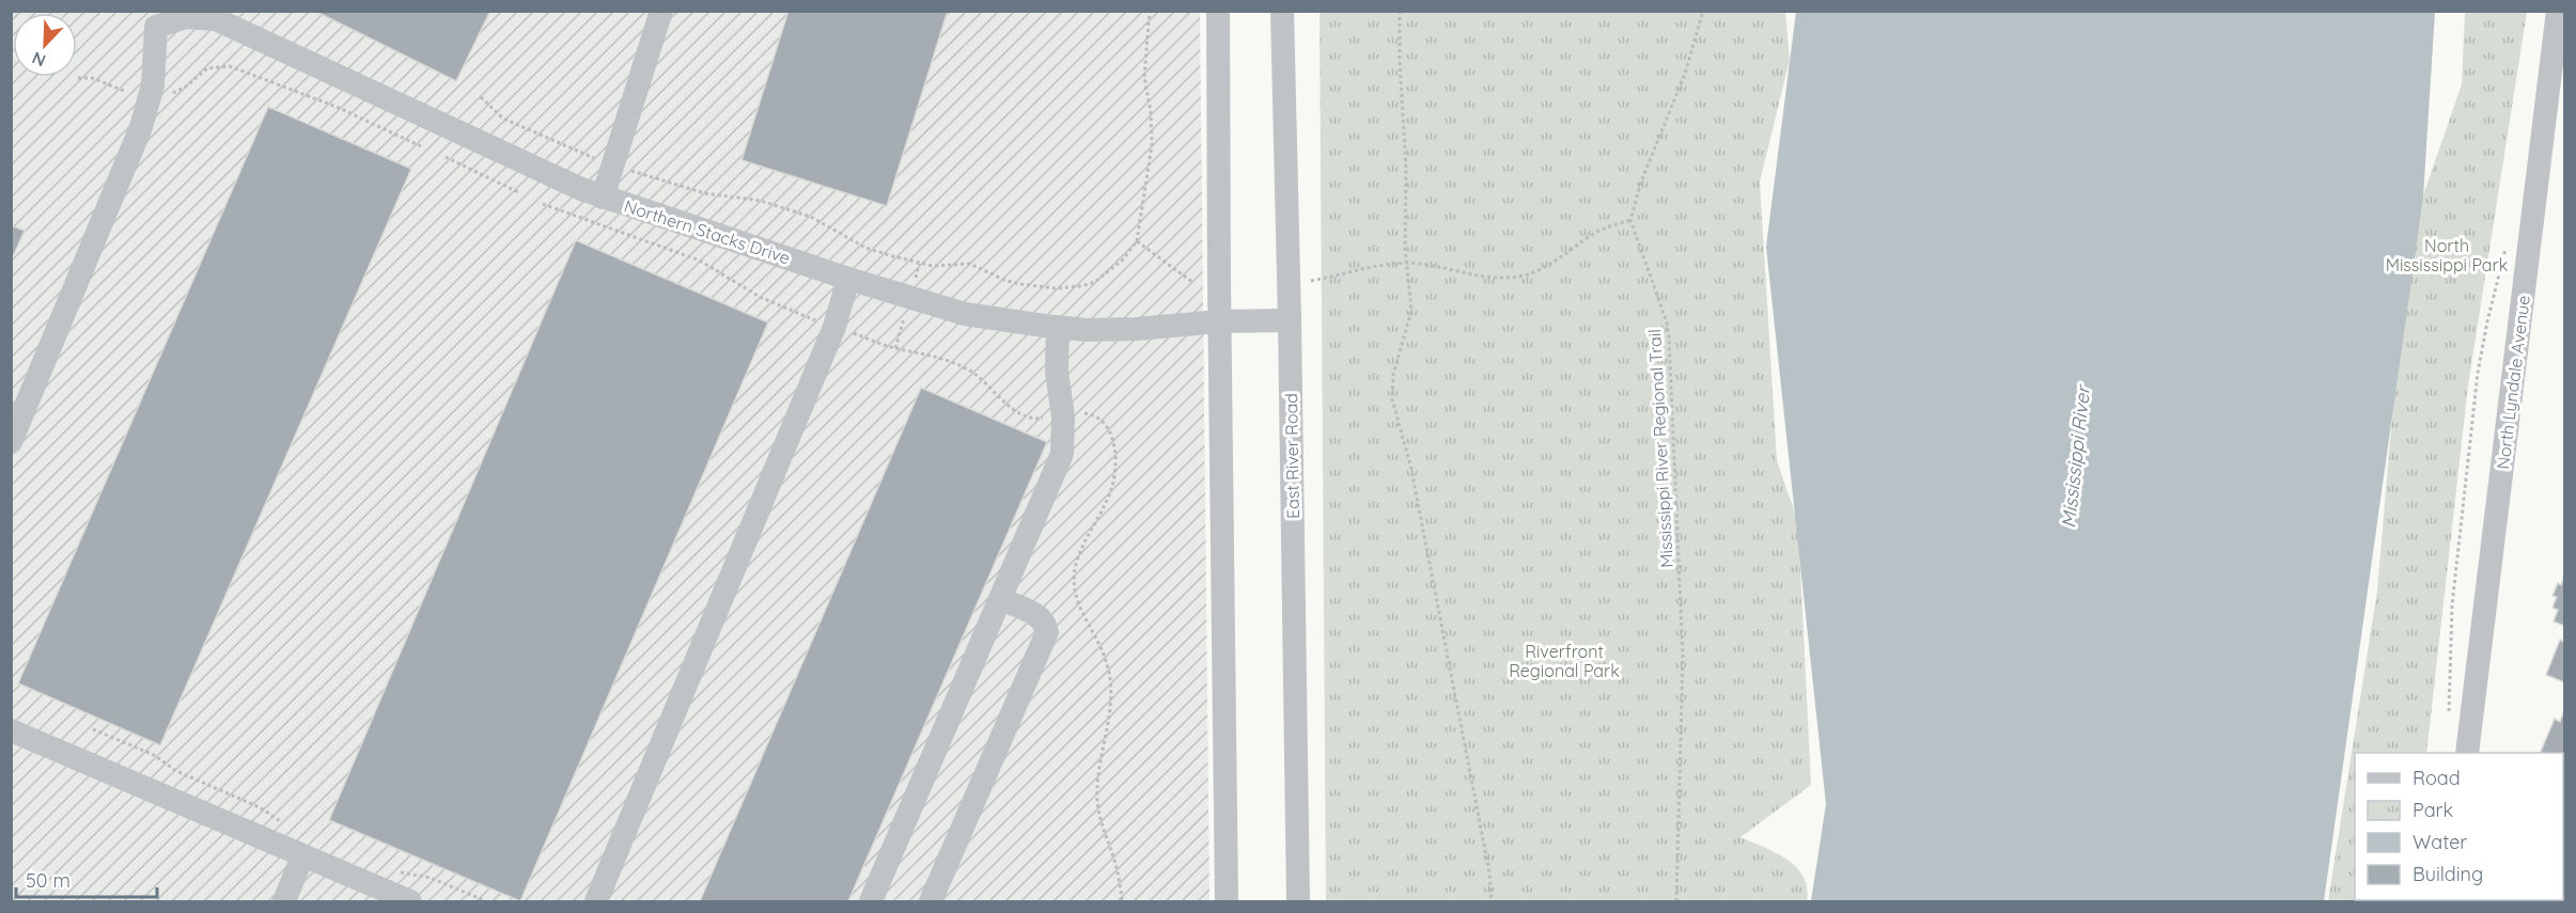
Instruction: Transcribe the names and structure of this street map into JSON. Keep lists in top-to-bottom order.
{
  "streets": {
    "street": ["Northern Stacks Drive", "North Lyndale Avenue", "East River Road"],
    "path": ["Mississippi River Regional Trail"]
  },
  "crossings": [
    ["Northern Stacks Drive", "East River Road"]
  ],
  "water": ["Mississippi River"],
  "parks": ["North Mississippi Park", "Riverfront Regional Park"],
  "legend": [
    "Road",
    "Park",
    "Water",
    "Building"
  ],
  "scale_bar": "50 m",
  "north": "bottom left"
}
